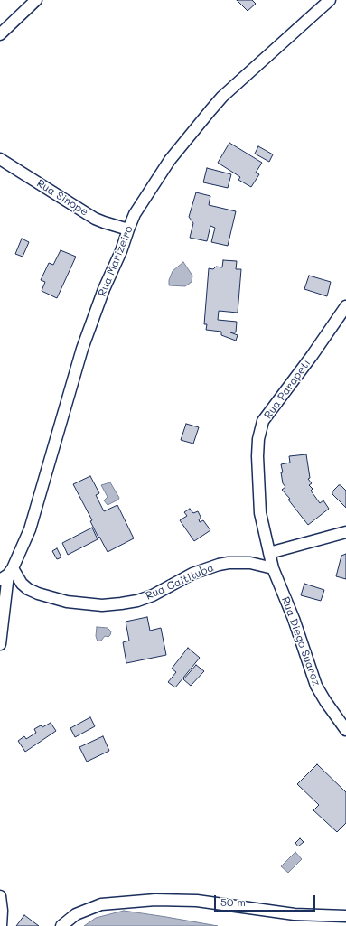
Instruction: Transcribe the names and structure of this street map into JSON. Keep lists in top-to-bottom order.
{
  "streets": {
    "street": [
      "Rua Sinope",
      "Rua Marizeiro",
      "Rua Parapeti",
      "Rua Caitituba",
      "Rua Diego Suarez"
    ]
  },
  "crossings": [
    ["Rua Sinope", "Rua Marizeiro"],
    ["Rua Marizeiro", "Rua Caitituba"],
    ["Rua Parapeti", "Rua Caitituba"],
    ["Rua Parapeti", "Rua Diego Suarez"],
    ["Rua Caitituba", "Rua Diego Suarez"]
  ],
  "scale_bar": "50 m"
}
